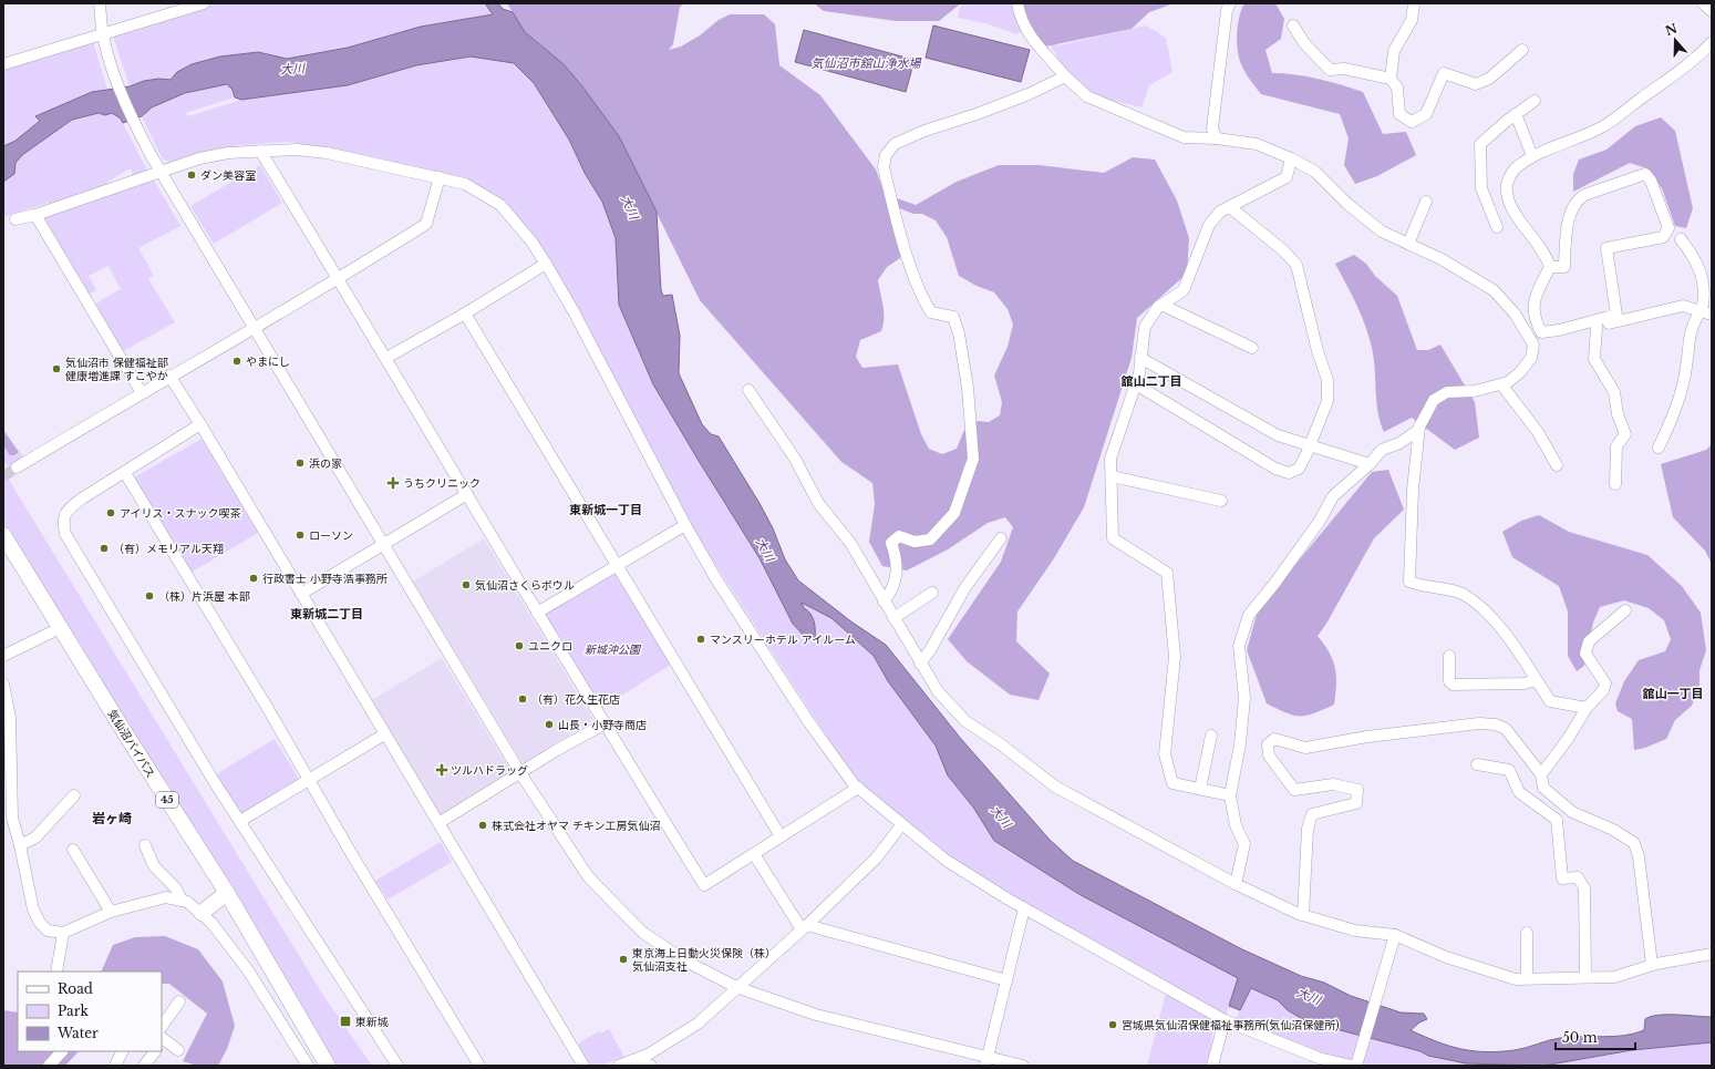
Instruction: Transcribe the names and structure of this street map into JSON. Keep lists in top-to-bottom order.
{
  "streets": {
    "highway": ["気仙沼バイパス", "45"]
  },
  "districts": [
    "舘山二丁目",
    "東新城一丁目",
    "東新城二丁目",
    "舘山一丁目",
    "岩ヶ崎"
  ],
  "water": ["気仙沼市舘山浄水場", "大川"],
  "parks": ["新城沖公園"],
  "places": {
    "other": [
      "ダン美容室",
      "やまにし",
      "気仙沼市 保健福祉部 健康増進課 すこやか",
      "浜の家",
      "アイリス・スナック喫茶",
      "ローソン",
      "（有）メモリアル天翔",
      "行政書士 小野寺浩事務所",
      "気仙沼さくらボウル",
      "（株）片浜屋 本部",
      "マンスリーホテル アイルーム",
      "ユニクロ",
      "（有）花久生花店",
      "山長・小野寺商店",
      "株式会社オヤマ チキン工房気仙沼",
      "東京海上日動火災保険（株） 気仙沼支社",
      "宮城県気仙沼保健福祉事務所(気仙沼保健所)"
    ],
    "health": ["うちクリニック", "ツルハドラッグ"],
    "transit": ["東新城"]
  },
  "legend": ["Road", "Park", "Water"],
  "scale_bar": "50 m",
  "north": "top"
}
